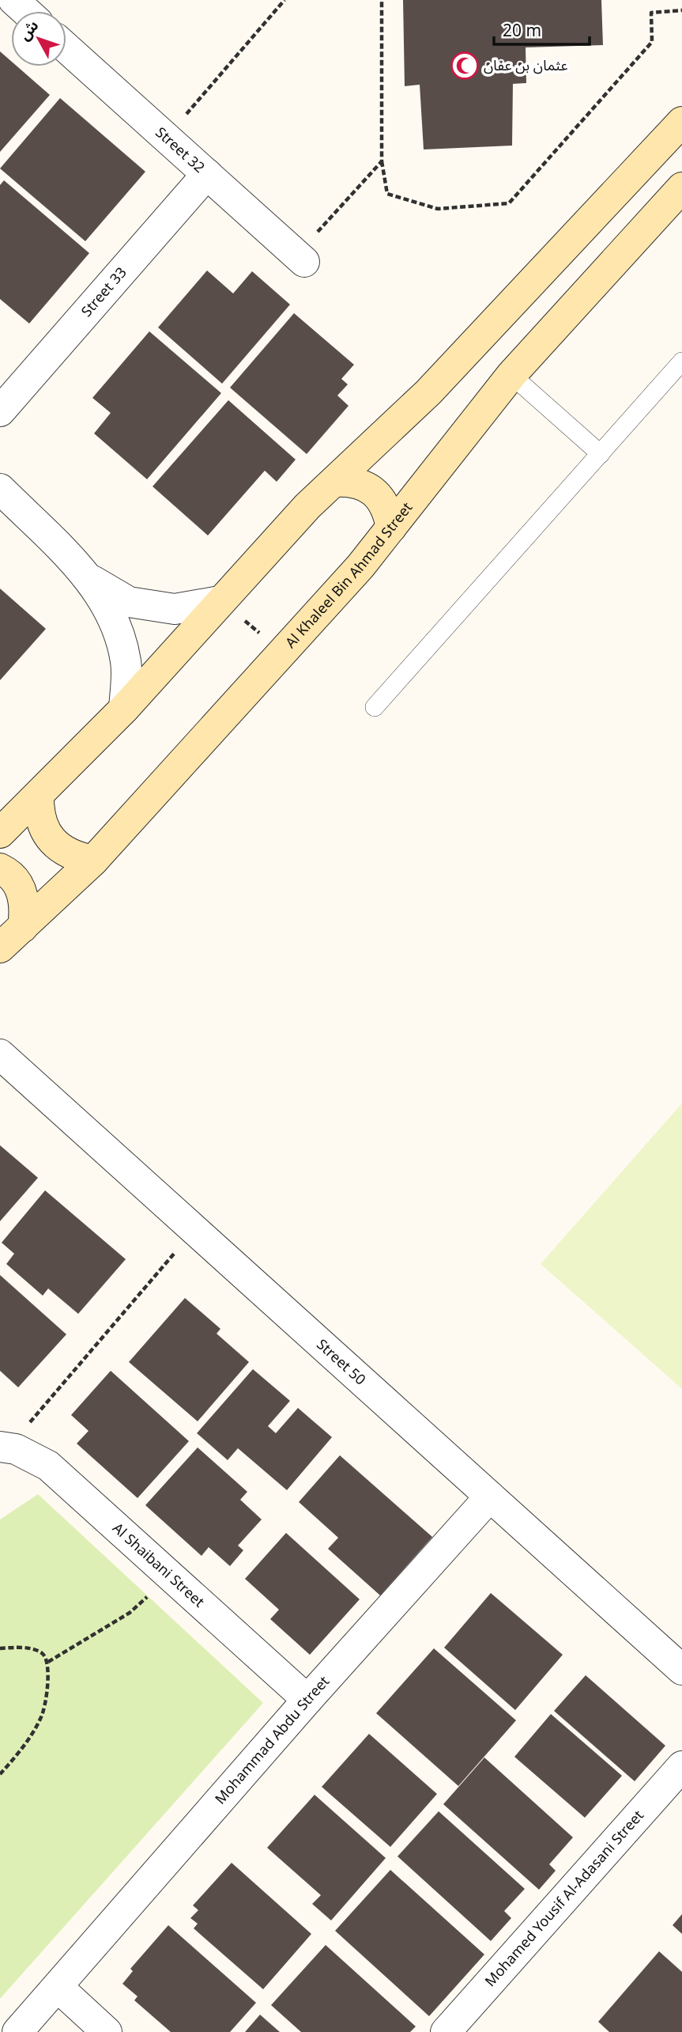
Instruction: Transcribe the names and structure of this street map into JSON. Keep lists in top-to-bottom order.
{
  "streets": {
    "street": [
      "Street 32",
      "Street 33",
      "Al Khaleel Bin Ahmad Street",
      "Street 50",
      "Al Shaibani Street",
      "Mohammad Abdu Street",
      "Mohamed Yousif Al-Adasani Street"
    ]
  },
  "crossings": [
    ["Street 32", "Street 33"],
    ["Street 50", "Mohammad Abdu Street"],
    ["Al Shaibani Street", "Mohammad Abdu Street"]
  ],
  "places": {
    "mosque": ["عثمان بن عفان"]
  },
  "scale_bar": "20 m",
  "north": "top left"
}
